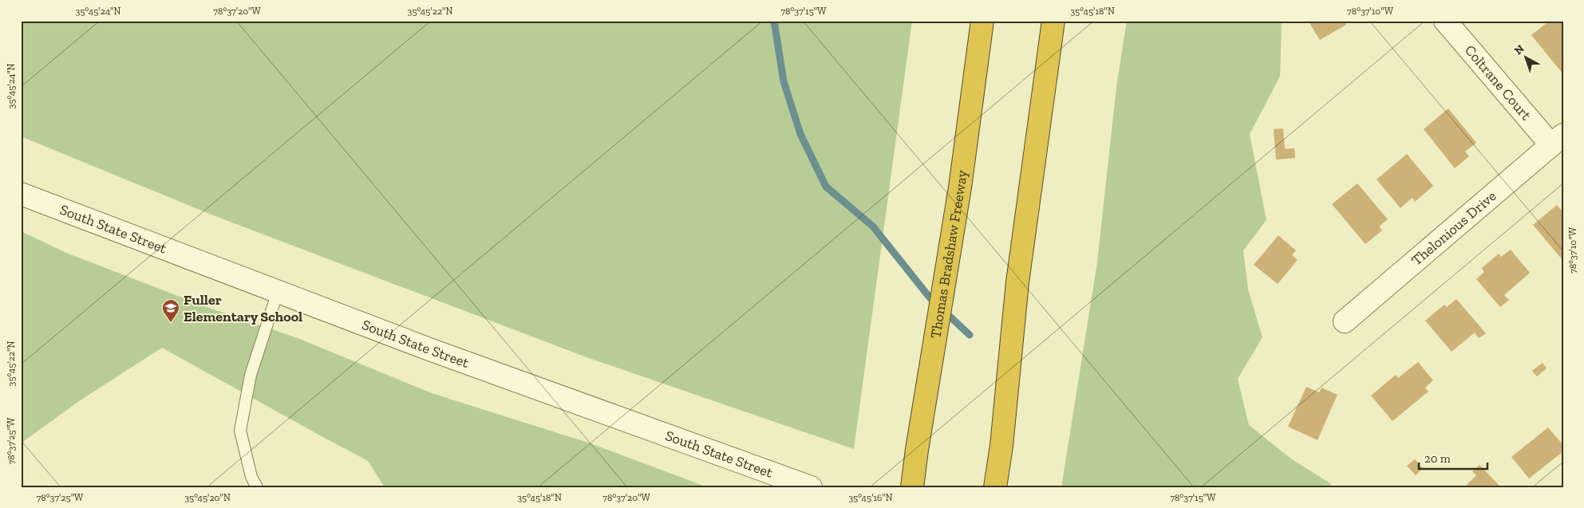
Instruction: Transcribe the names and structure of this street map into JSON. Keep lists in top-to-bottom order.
{
  "streets": {
    "highway": ["Thomas Bradshaw Freeway"],
    "street": ["Coltrane Court", "Thelonious Drive", "South State Street"]
  },
  "crossings": [
    ["Coltrane Court", "Thelonious Drive"]
  ],
  "places": {
    "school or university": ["Fuller Elementary School"]
  },
  "scale_bar": "20 m",
  "north": "top left",
  "coordinates": [
    "35°45'24\"N",
    "78°37'20\"W",
    "35°45'22\"N",
    "78°37'15\"W",
    "35°45'18\"N",
    "78°37'10\"W",
    "78°37'25\"W",
    "35°45'20\"N",
    "35°45'16\"N"
  ]
}
